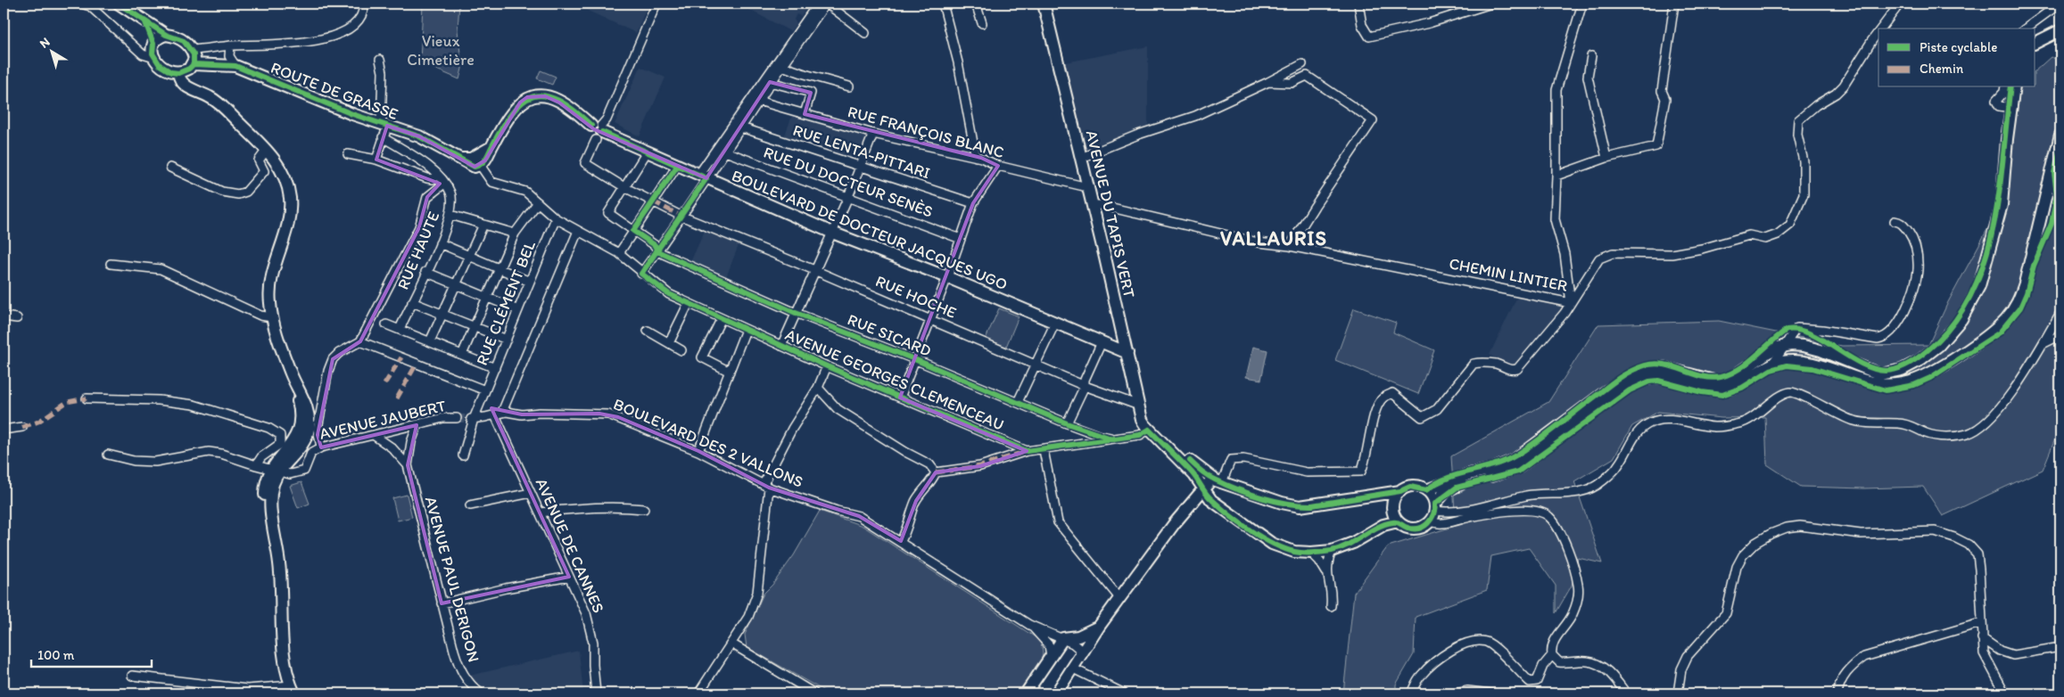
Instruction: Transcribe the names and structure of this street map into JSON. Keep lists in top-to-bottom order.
{
  "streets": {
    "main road": ["ROUTE DE GRASSE", "AVENUE DU TAPIS VERT", "BOULEVARD DE DOCTEUR JACQUES UGO"],
    "street": [
      "RUE FRANÇOIS BLANC",
      "RUE LENTA-PITTARI",
      "RUE DU DOCTEUR SENÈS",
      "RUE HAUTE",
      "CHEMIN LINTIER",
      "RUE HOCHE",
      "RUE CLÉMENT BEL",
      "RUE SICARD",
      "AVENUE GEORGES CLEMENCEAU",
      "AVENUE JAUBERT",
      "BOULEVARD DES 2 VALLONS",
      "AVENUE DE CANNES",
      "AVENUE PAUL DERIGON"
    ]
  },
  "crossings": [
    ["ROUTE DE GRASSE", "BOULEVARD DE DOCTEUR JACQUES UGO"],
    ["RUE FRANÇOIS BLANC", "AVENUE DU TAPIS VERT"],
    ["AVENUE DU TAPIS VERT", "BOULEVARD DE DOCTEUR JACQUES UGO"],
    ["AVENUE DU TAPIS VERT", "CHEMIN LINTIER"],
    ["AVENUE DU TAPIS VERT", "RUE HOCHE"],
    ["AVENUE DU TAPIS VERT", "AVENUE GEORGES CLEMENCEAU"],
    ["BOULEVARD DE DOCTEUR JACQUES UGO", "RUE HOCHE"],
    ["BOULEVARD DE DOCTEUR JACQUES UGO", "AVENUE GEORGES CLEMENCEAU"],
    ["RUE HOCHE", "RUE SICARD"],
    ["RUE CLÉMENT BEL", "AVENUE GEORGES CLEMENCEAU"],
    ["RUE CLÉMENT BEL", "BOULEVARD DES 2 VALLONS"],
    ["RUE SICARD", "AVENUE GEORGES CLEMENCEAU"],
    ["AVENUE JAUBERT", "AVENUE PAUL DERIGON"],
    ["BOULEVARD DES 2 VALLONS", "AVENUE DE CANNES"]
  ],
  "districts": ["VALLAURIS"],
  "parks": ["Vieux Cimetière"],
  "legend": ["Piste cyclable", "Chemin"],
  "scale_bar": "100 m",
  "north": "top left"
}
